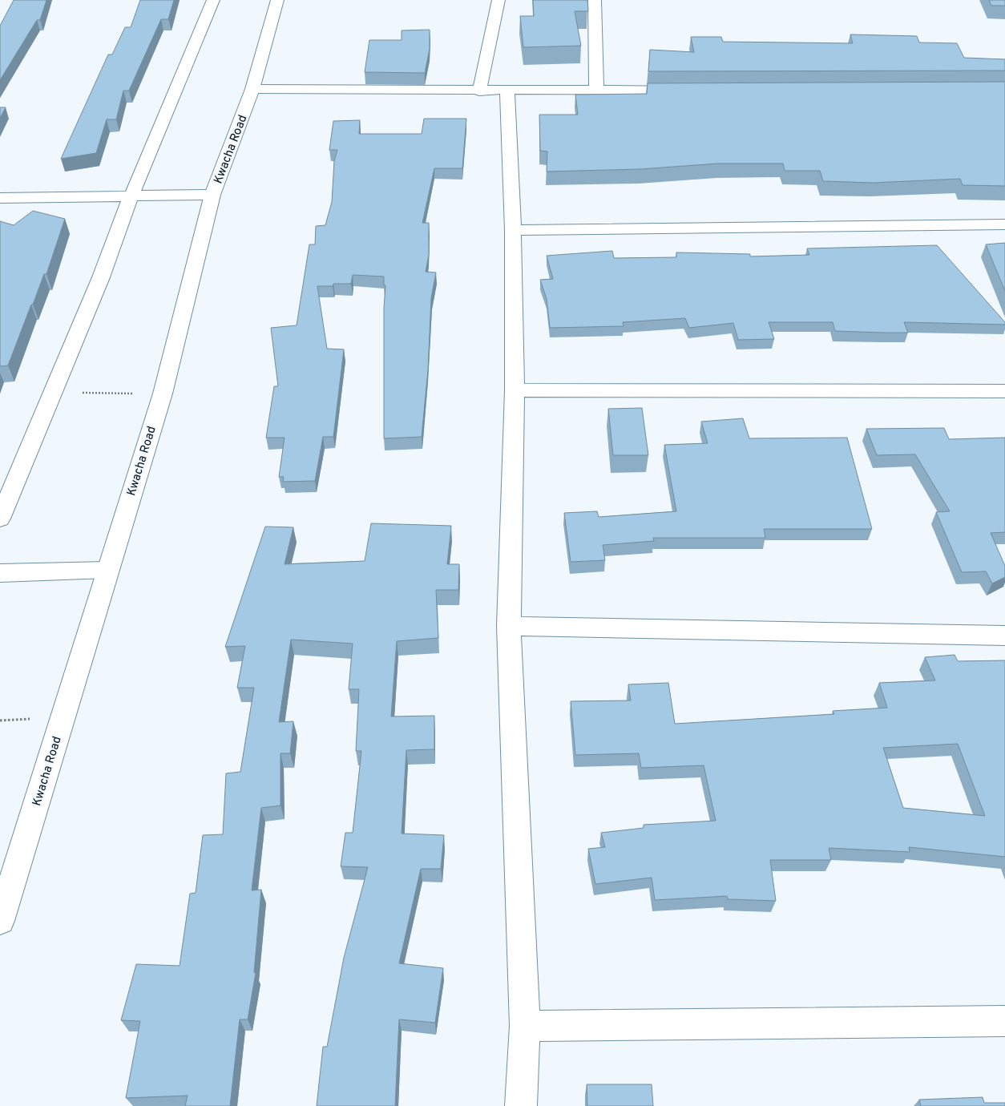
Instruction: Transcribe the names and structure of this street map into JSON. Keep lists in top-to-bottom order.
{
  "streets": {
    "street": ["Kwacha Road"]
  }
}
